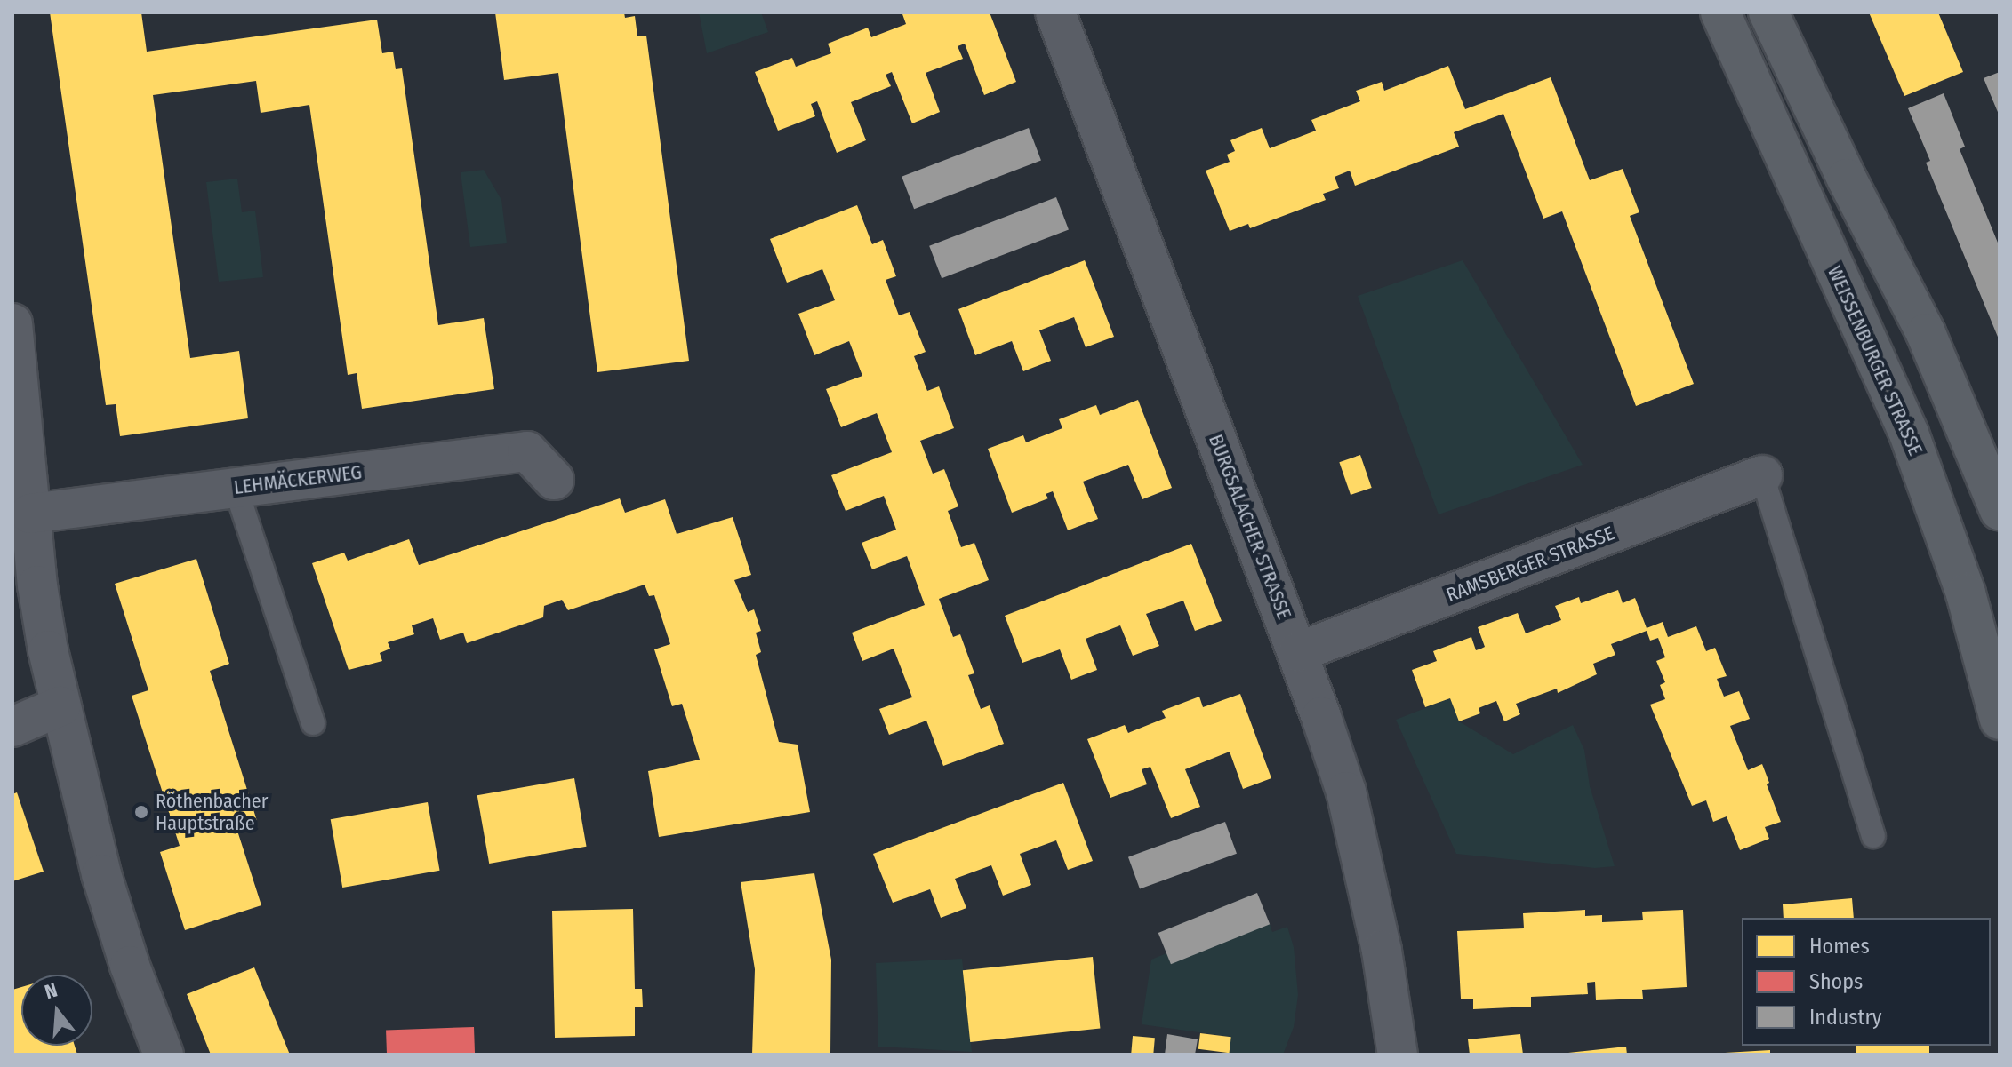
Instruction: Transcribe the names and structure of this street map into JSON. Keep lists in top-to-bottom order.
{
  "streets": {
    "main road": ["WEISSENBURGER STRASSE"],
    "street": ["LEHMÄCKERWEG", "BURGSALACHER STRASSE", "RAMSBERGER STRASSE"]
  },
  "crossings": [
    ["BURGSALACHER STRASSE", "RAMSBERGER STRASSE"]
  ],
  "places": ["Röthenbacher Hauptstraße"],
  "legend": ["Homes", "Shops", "Industry"],
  "north": "top"
}
